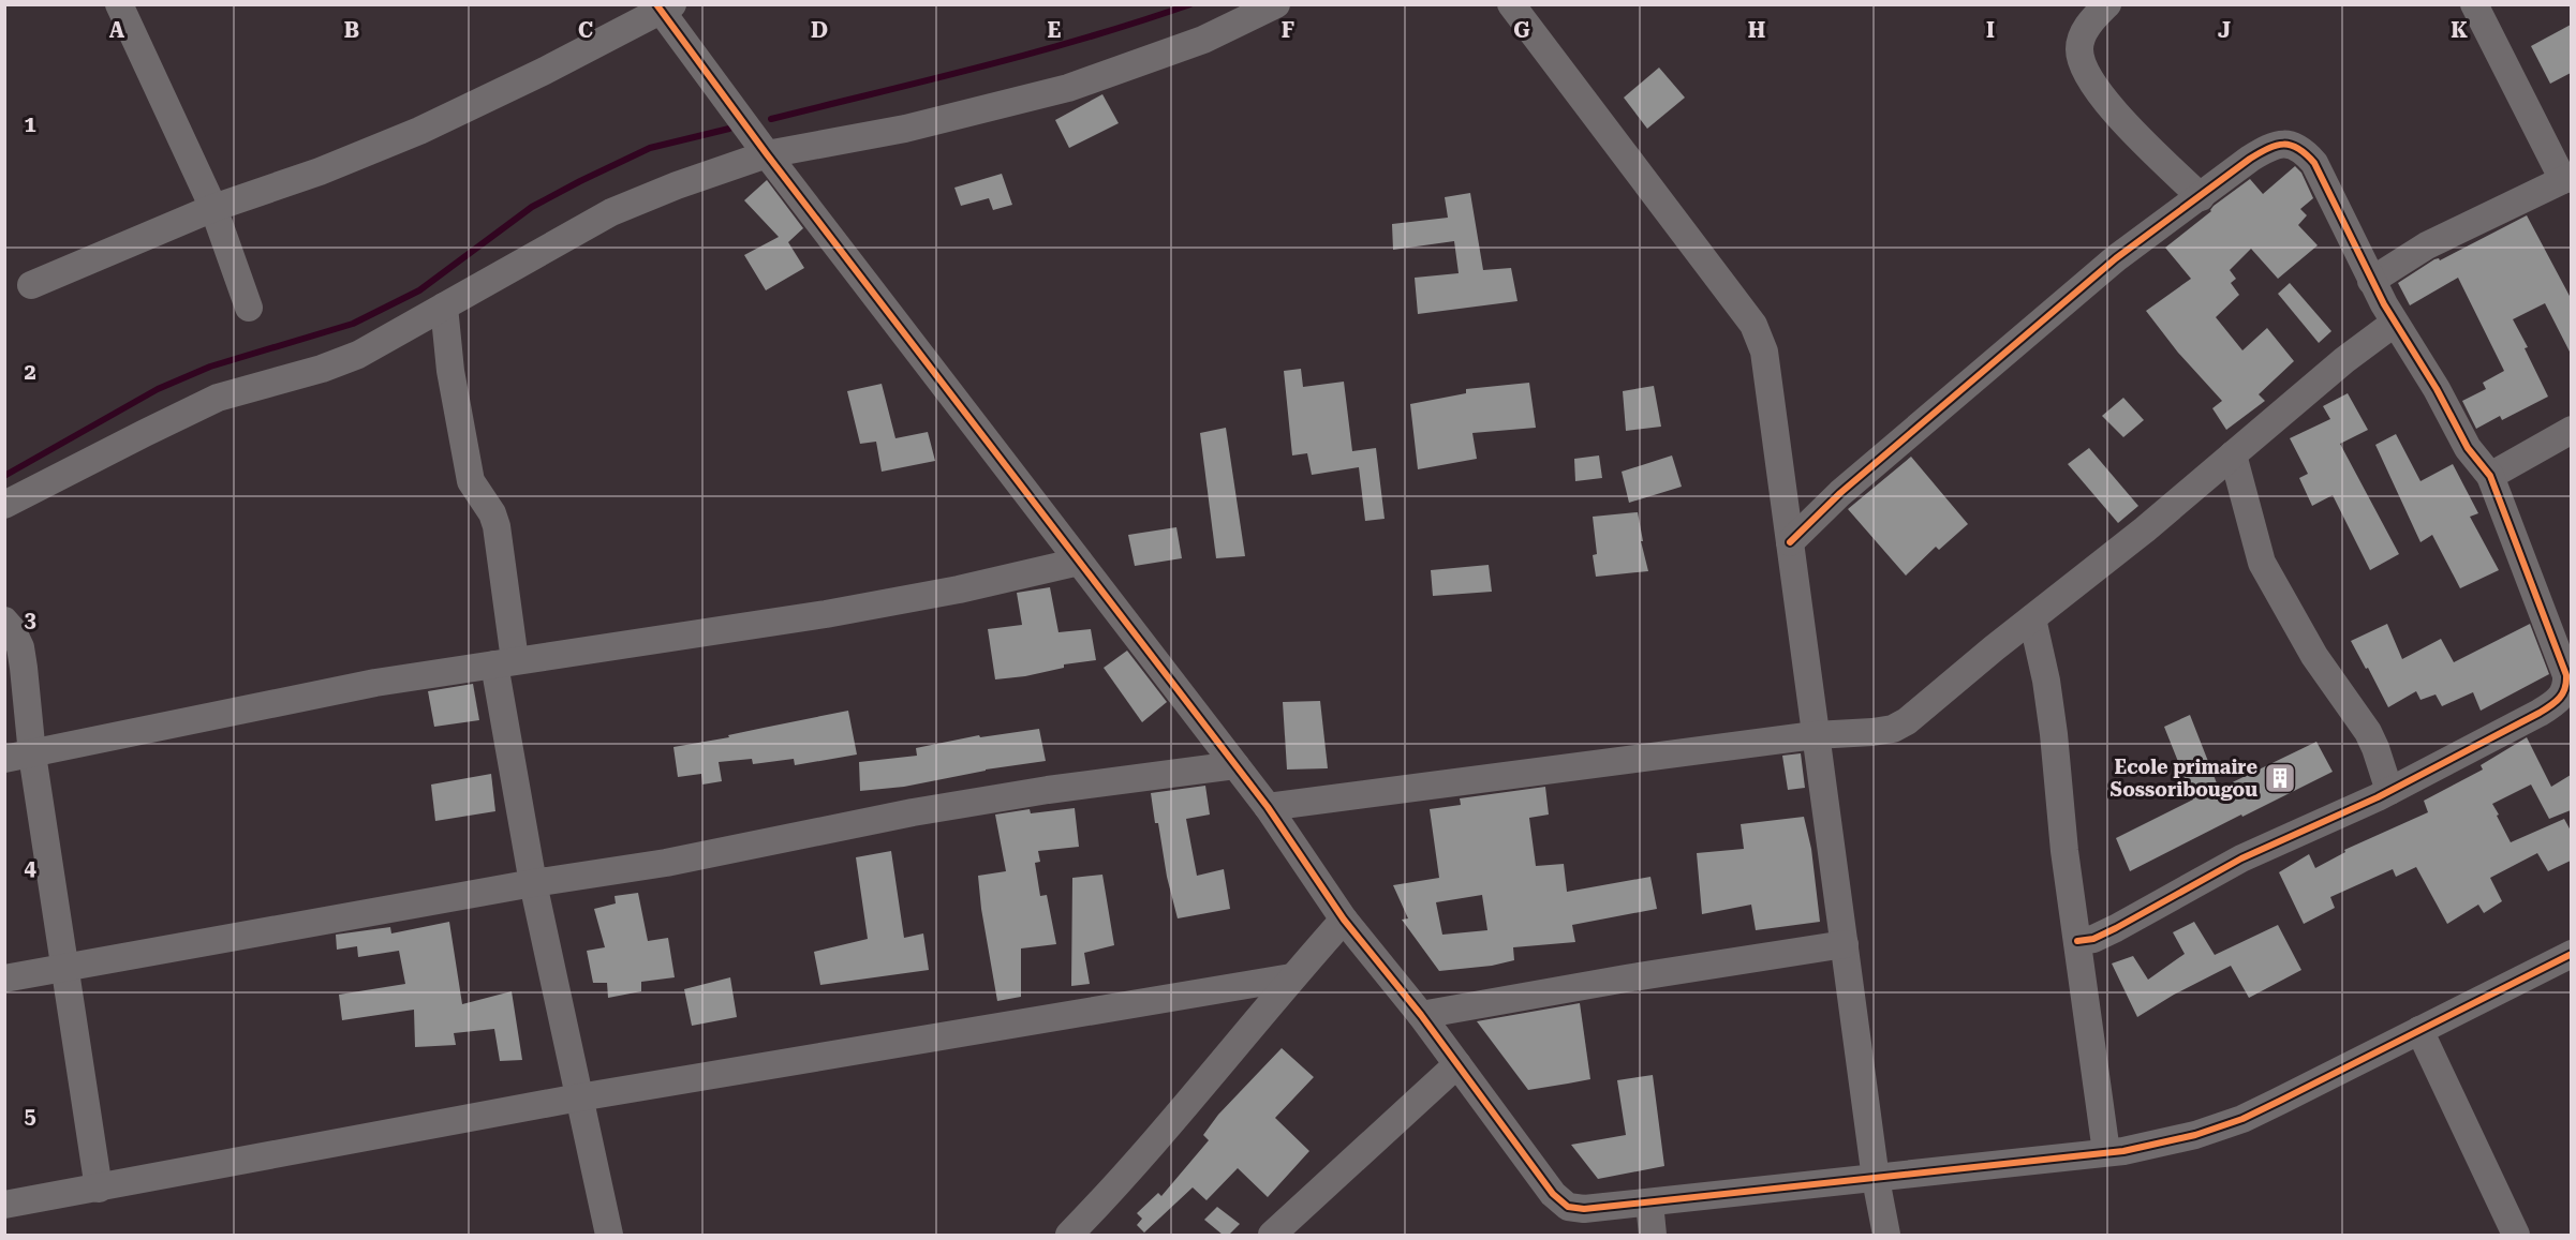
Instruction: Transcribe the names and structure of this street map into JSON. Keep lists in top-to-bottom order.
{
  "places": {
    "building": ["Ecole primaire Sossoribougou"]
  },
  "grid": {
    "columns": [
      "A",
      "B",
      "C",
      "D",
      "E",
      "F",
      "G",
      "H",
      "I",
      "J",
      "K"
    ],
    "rows": [
      "1",
      "2",
      "3",
      "4",
      "5"
    ]
  }
}
